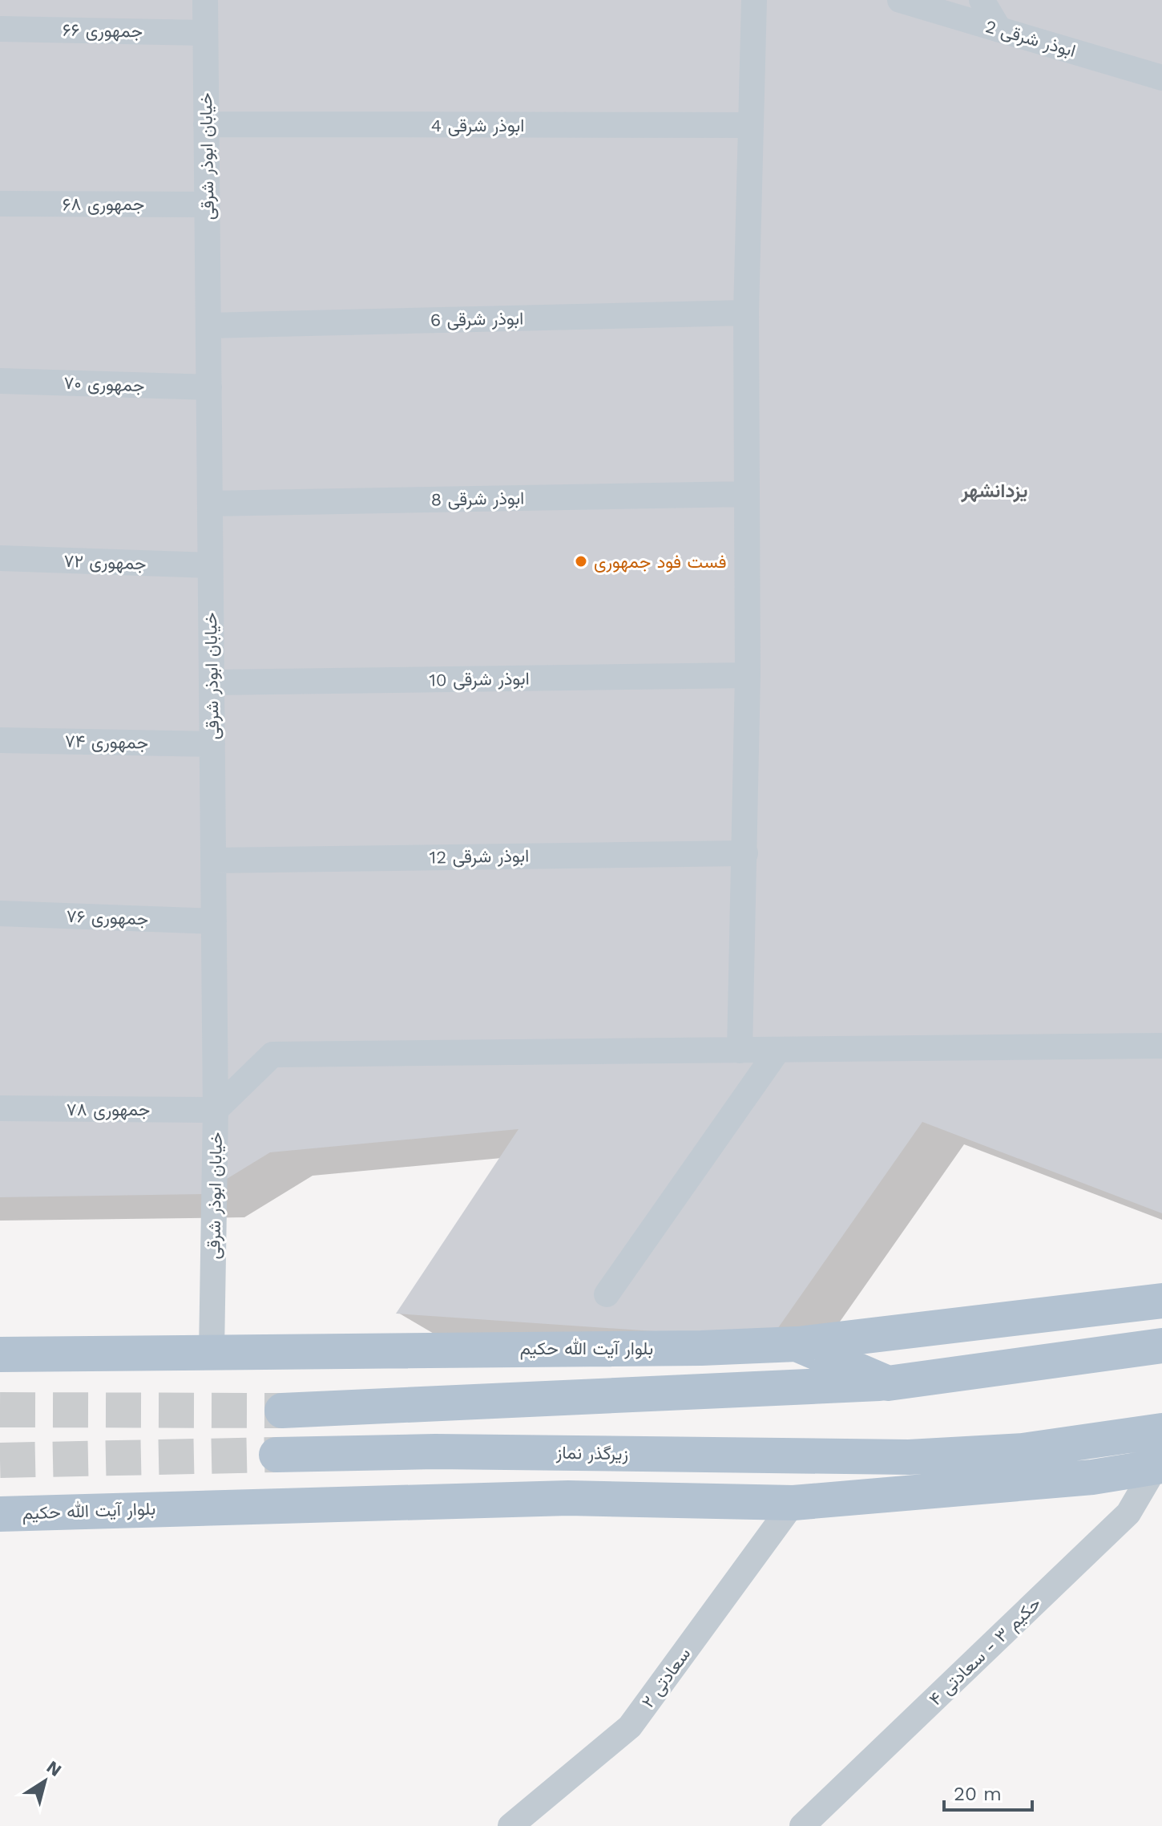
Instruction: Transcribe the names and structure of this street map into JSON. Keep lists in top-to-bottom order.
{
  "streets": {
    "main road": ["بلوار آیت الله حکیم", "زیرگذر نماز"],
    "street": [
      "جمهوری ۶۶",
      "ابوذر شرقی 2",
      "ابوذر شرقی 4",
      "خیابان ابوذر شرقی",
      "جمهوری ۶۸",
      "ابوذر شرقی 6",
      "جمهوری ۷۰",
      "ابوذر شرقی 8",
      "جمهوری ۷۲",
      "ابوذر شرقی 10",
      "جمهوری ۷۴",
      "ابوذر شرقی 12",
      "جمهوری ۷۶",
      "جمهوری ۷۸",
      "حکیم ۳ - سعادتی ۴",
      "سعادتی ۲"
    ]
  },
  "crossings": [
    ["جمهوری ۶۶", "خیابان ابوذر شرقی"],
    ["ابوذر شرقی 4", "خیابان ابوذر شرقی"],
    ["خیابان ابوذر شرقی", "جمهوری ۶۸"],
    ["خیابان ابوذر شرقی", "ابوذر شرقی 6"],
    ["خیابان ابوذر شرقی", "جمهوری ۷۰"],
    ["خیابان ابوذر شرقی", "ابوذر شرقی 8"],
    ["خیابان ابوذر شرقی", "جمهوری ۷۲"],
    ["خیابان ابوذر شرقی", "ابوذر شرقی 10"],
    ["خیابان ابوذر شرقی", "جمهوری ۷۴"],
    ["خیابان ابوذر شرقی", "ابوذر شرقی 12"],
    ["خیابان ابوذر شرقی", "جمهوری ۷۶"],
    ["خیابان ابوذر شرقی", "جمهوری ۷۸"],
    ["خیابان ابوذر شرقی", "بلوار آیت الله حکیم"],
    ["بلوار آیت الله حکیم", "حکیم ۳ - سعادتی ۴"],
    ["بلوار آیت الله حکیم", "سعادتی ۲"]
  ],
  "districts": ["یزدانشهر"],
  "places": ["فست فود جمهوری"],
  "scale_bar": "20 m",
  "north": "top right"
}
